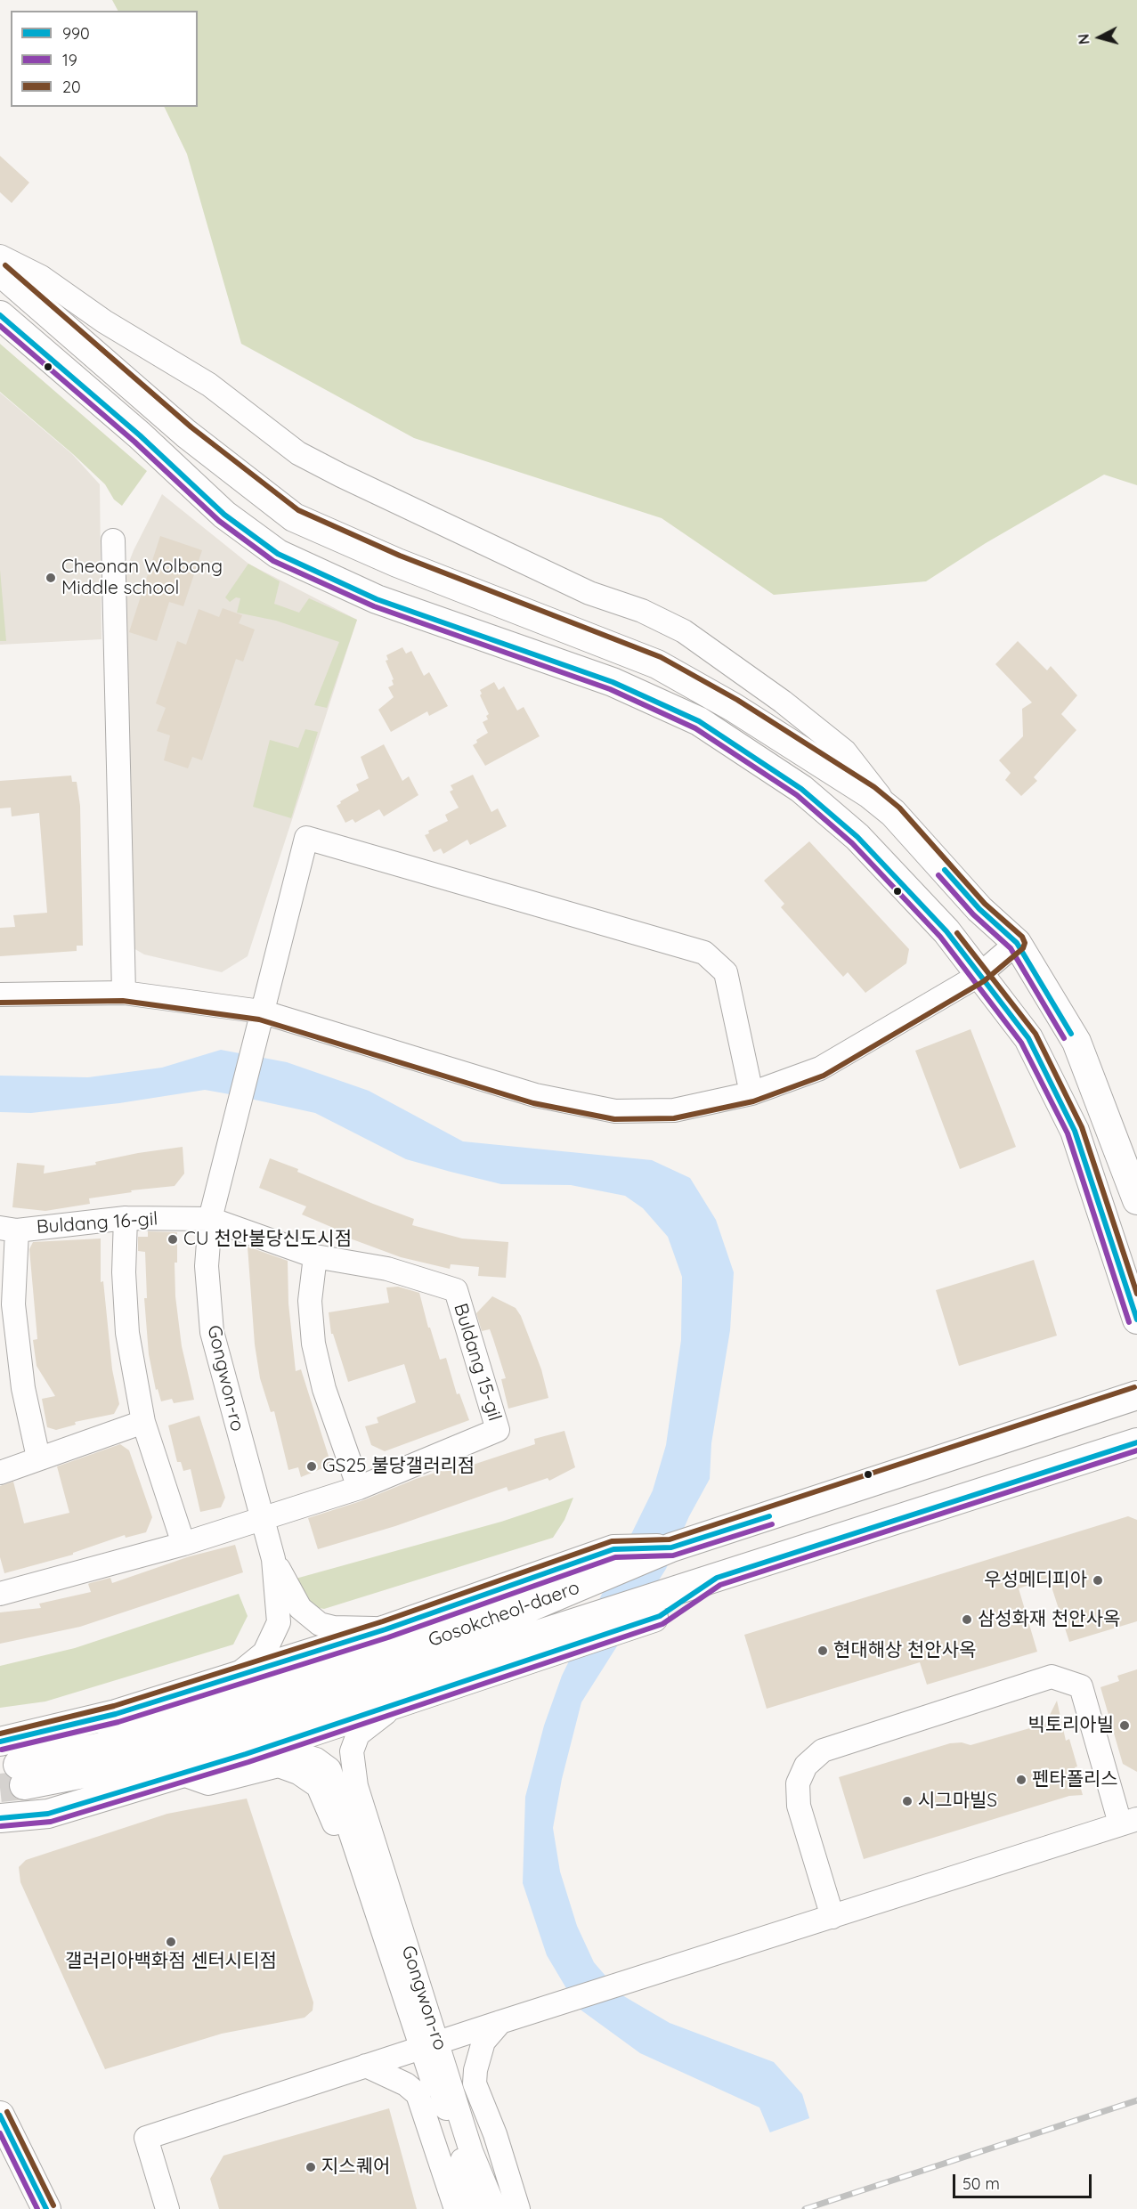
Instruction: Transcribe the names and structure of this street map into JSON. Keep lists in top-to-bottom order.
{
  "streets": {
    "main road": ["Gosokcheol-daero"],
    "street": ["Buldang 16-gil", "Buldang 15-gil", "Gongwon-ro"]
  },
  "crossings": [
    ["Buldang 16-gil", "Buldang 15-gil"],
    ["Buldang 16-gil", "Gongwon-ro"],
    ["Buldang 15-gil", "Gongwon-ro"]
  ],
  "places": [
    "Cheonan Wolbong Middle school",
    "CU 천안불당신도시점",
    "GS25 불당갤러리점",
    "우성메디피아",
    "삼성화재 천안사옥",
    "현대해상 천안사옥",
    "빅토리아빌",
    "펜타폴리스",
    "시그마빌S",
    "갤러리아백화점 센터시티점",
    "지스퀘어"
  ],
  "lines": ["transit line 20", "transit line 990", "transit line 19"],
  "legend": ["990", "19", "20"],
  "scale_bar": "50 m",
  "north": "left"
}
